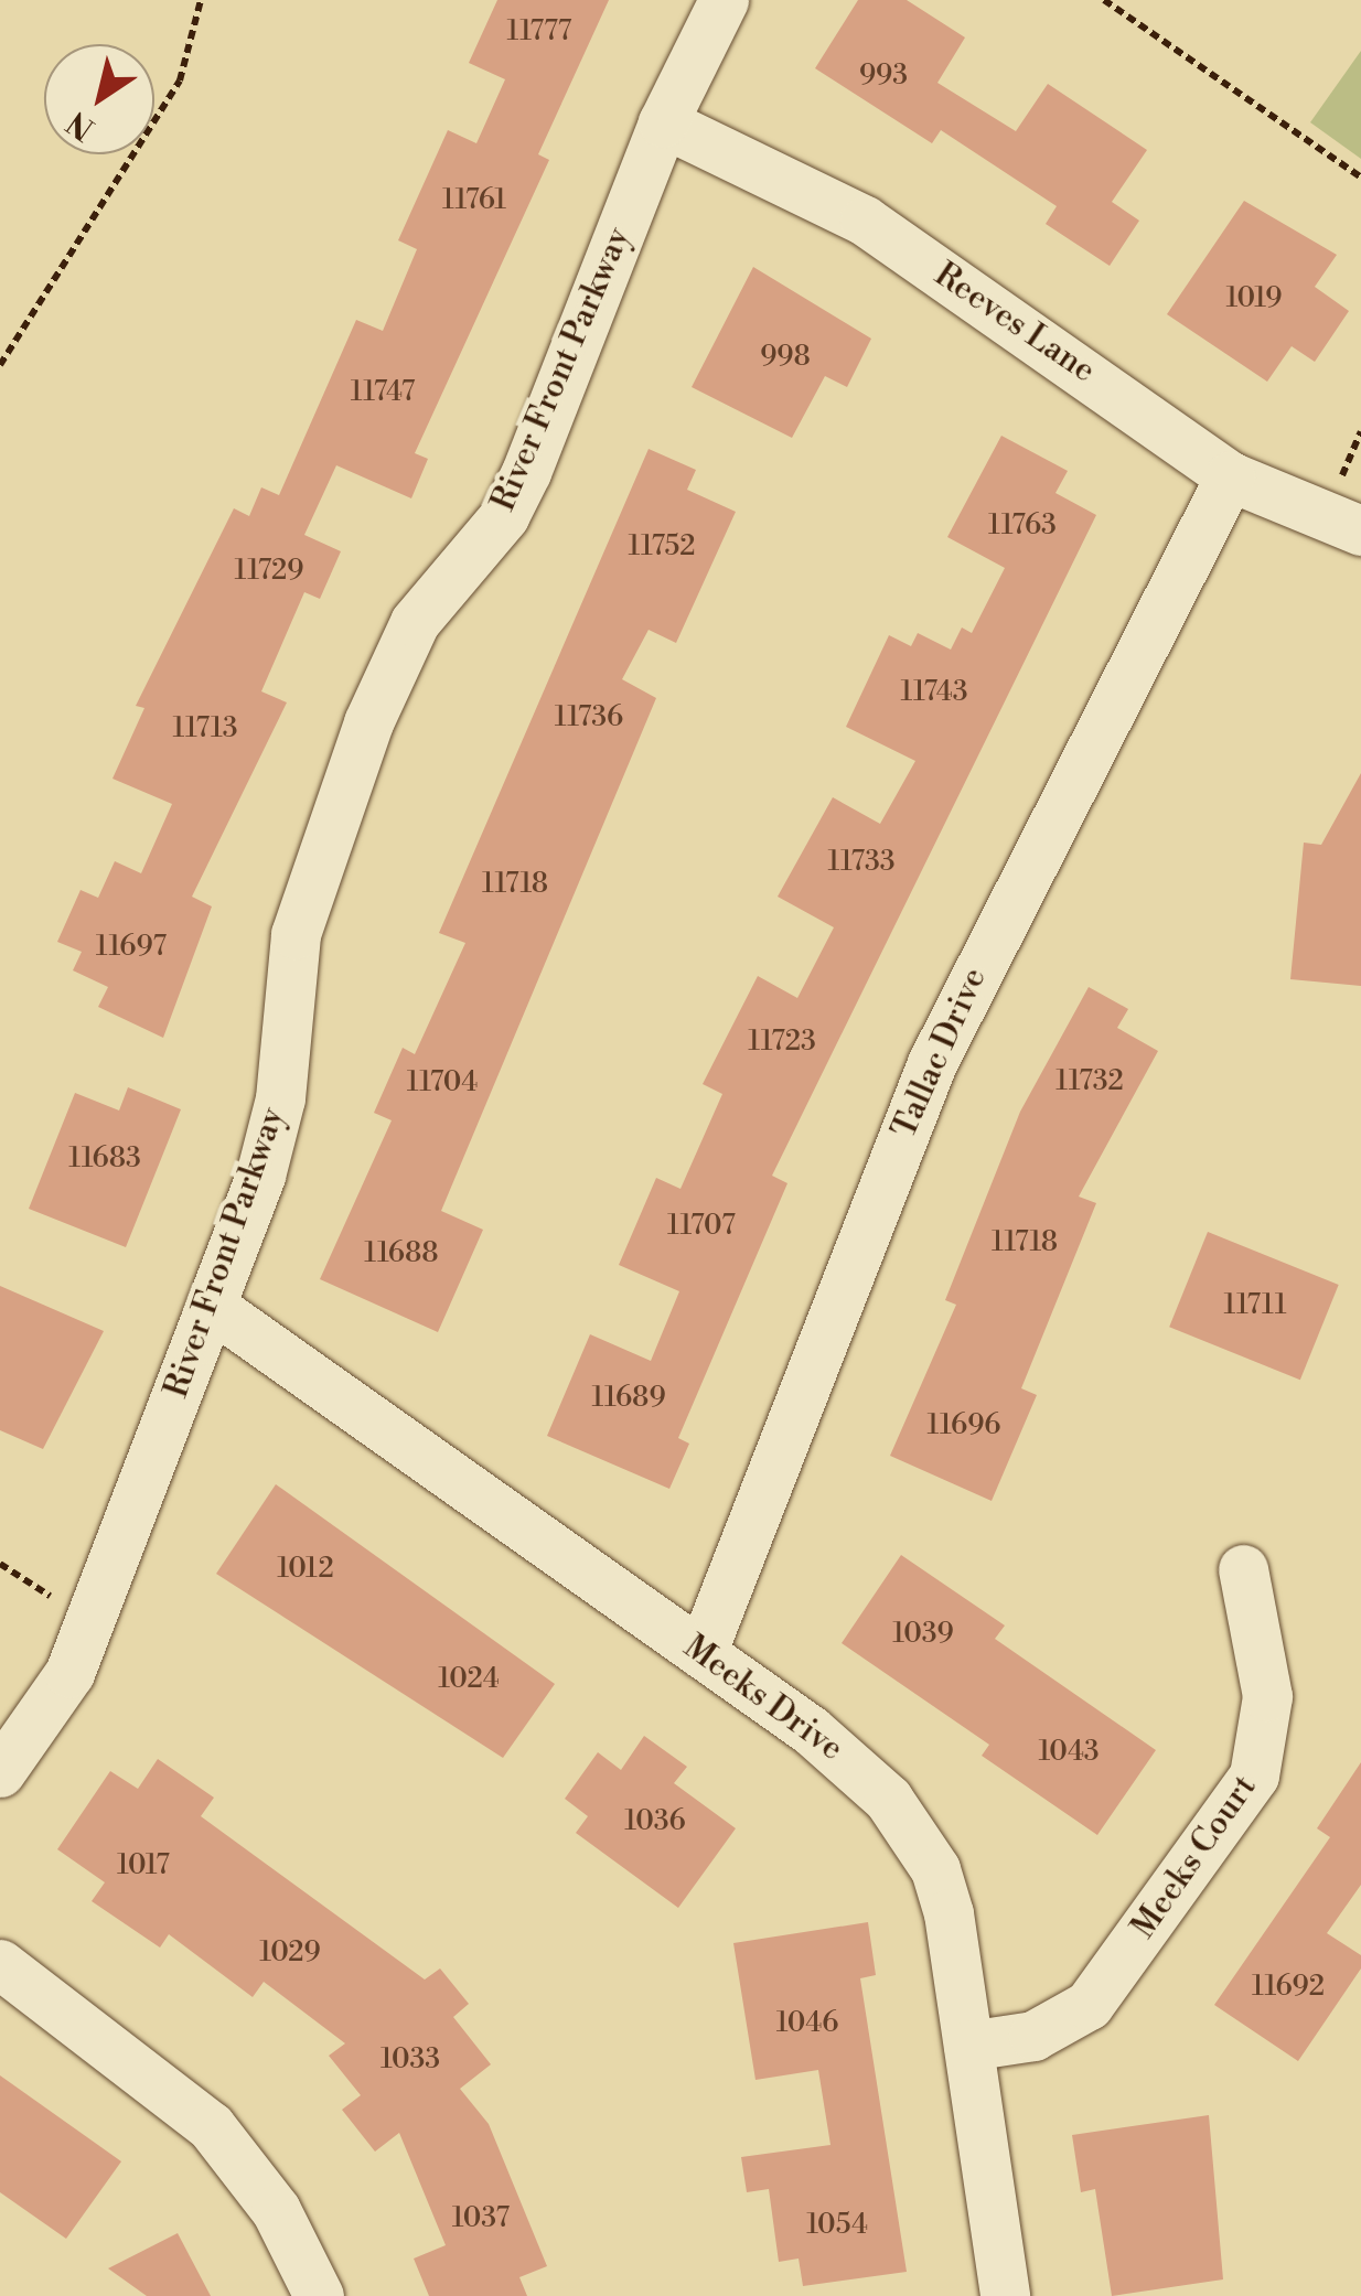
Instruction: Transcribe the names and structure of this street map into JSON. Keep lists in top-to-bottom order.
{
  "streets": {
    "street": [
      "Reeves Lane",
      "River Front Parkway",
      "Tallac Drive",
      "Meeks Drive",
      "Meeks Court"
    ]
  },
  "crossings": [
    ["Reeves Lane", "River Front Parkway"],
    ["Reeves Lane", "Tallac Drive"],
    ["River Front Parkway", "Meeks Drive"],
    ["Tallac Drive", "Meeks Drive"],
    ["Meeks Drive", "Meeks Court"]
  ],
  "house_numbers": [
    "11777",
    "993",
    "11761",
    "1019",
    "998",
    "11747",
    "11763",
    "11752",
    "11729",
    "11743",
    "11736",
    "11713",
    "11733",
    "11718",
    "11697",
    "11723",
    "11732",
    "11704",
    "11683",
    "11707",
    "11718",
    "11688",
    "11711",
    "11689",
    "11696",
    "1012",
    "1039",
    "1024",
    "1043",
    "1036",
    "1017",
    "1029",
    "11692",
    "1046",
    "1033",
    "1037",
    "1054"
  ],
  "north": "bottom left"
}
